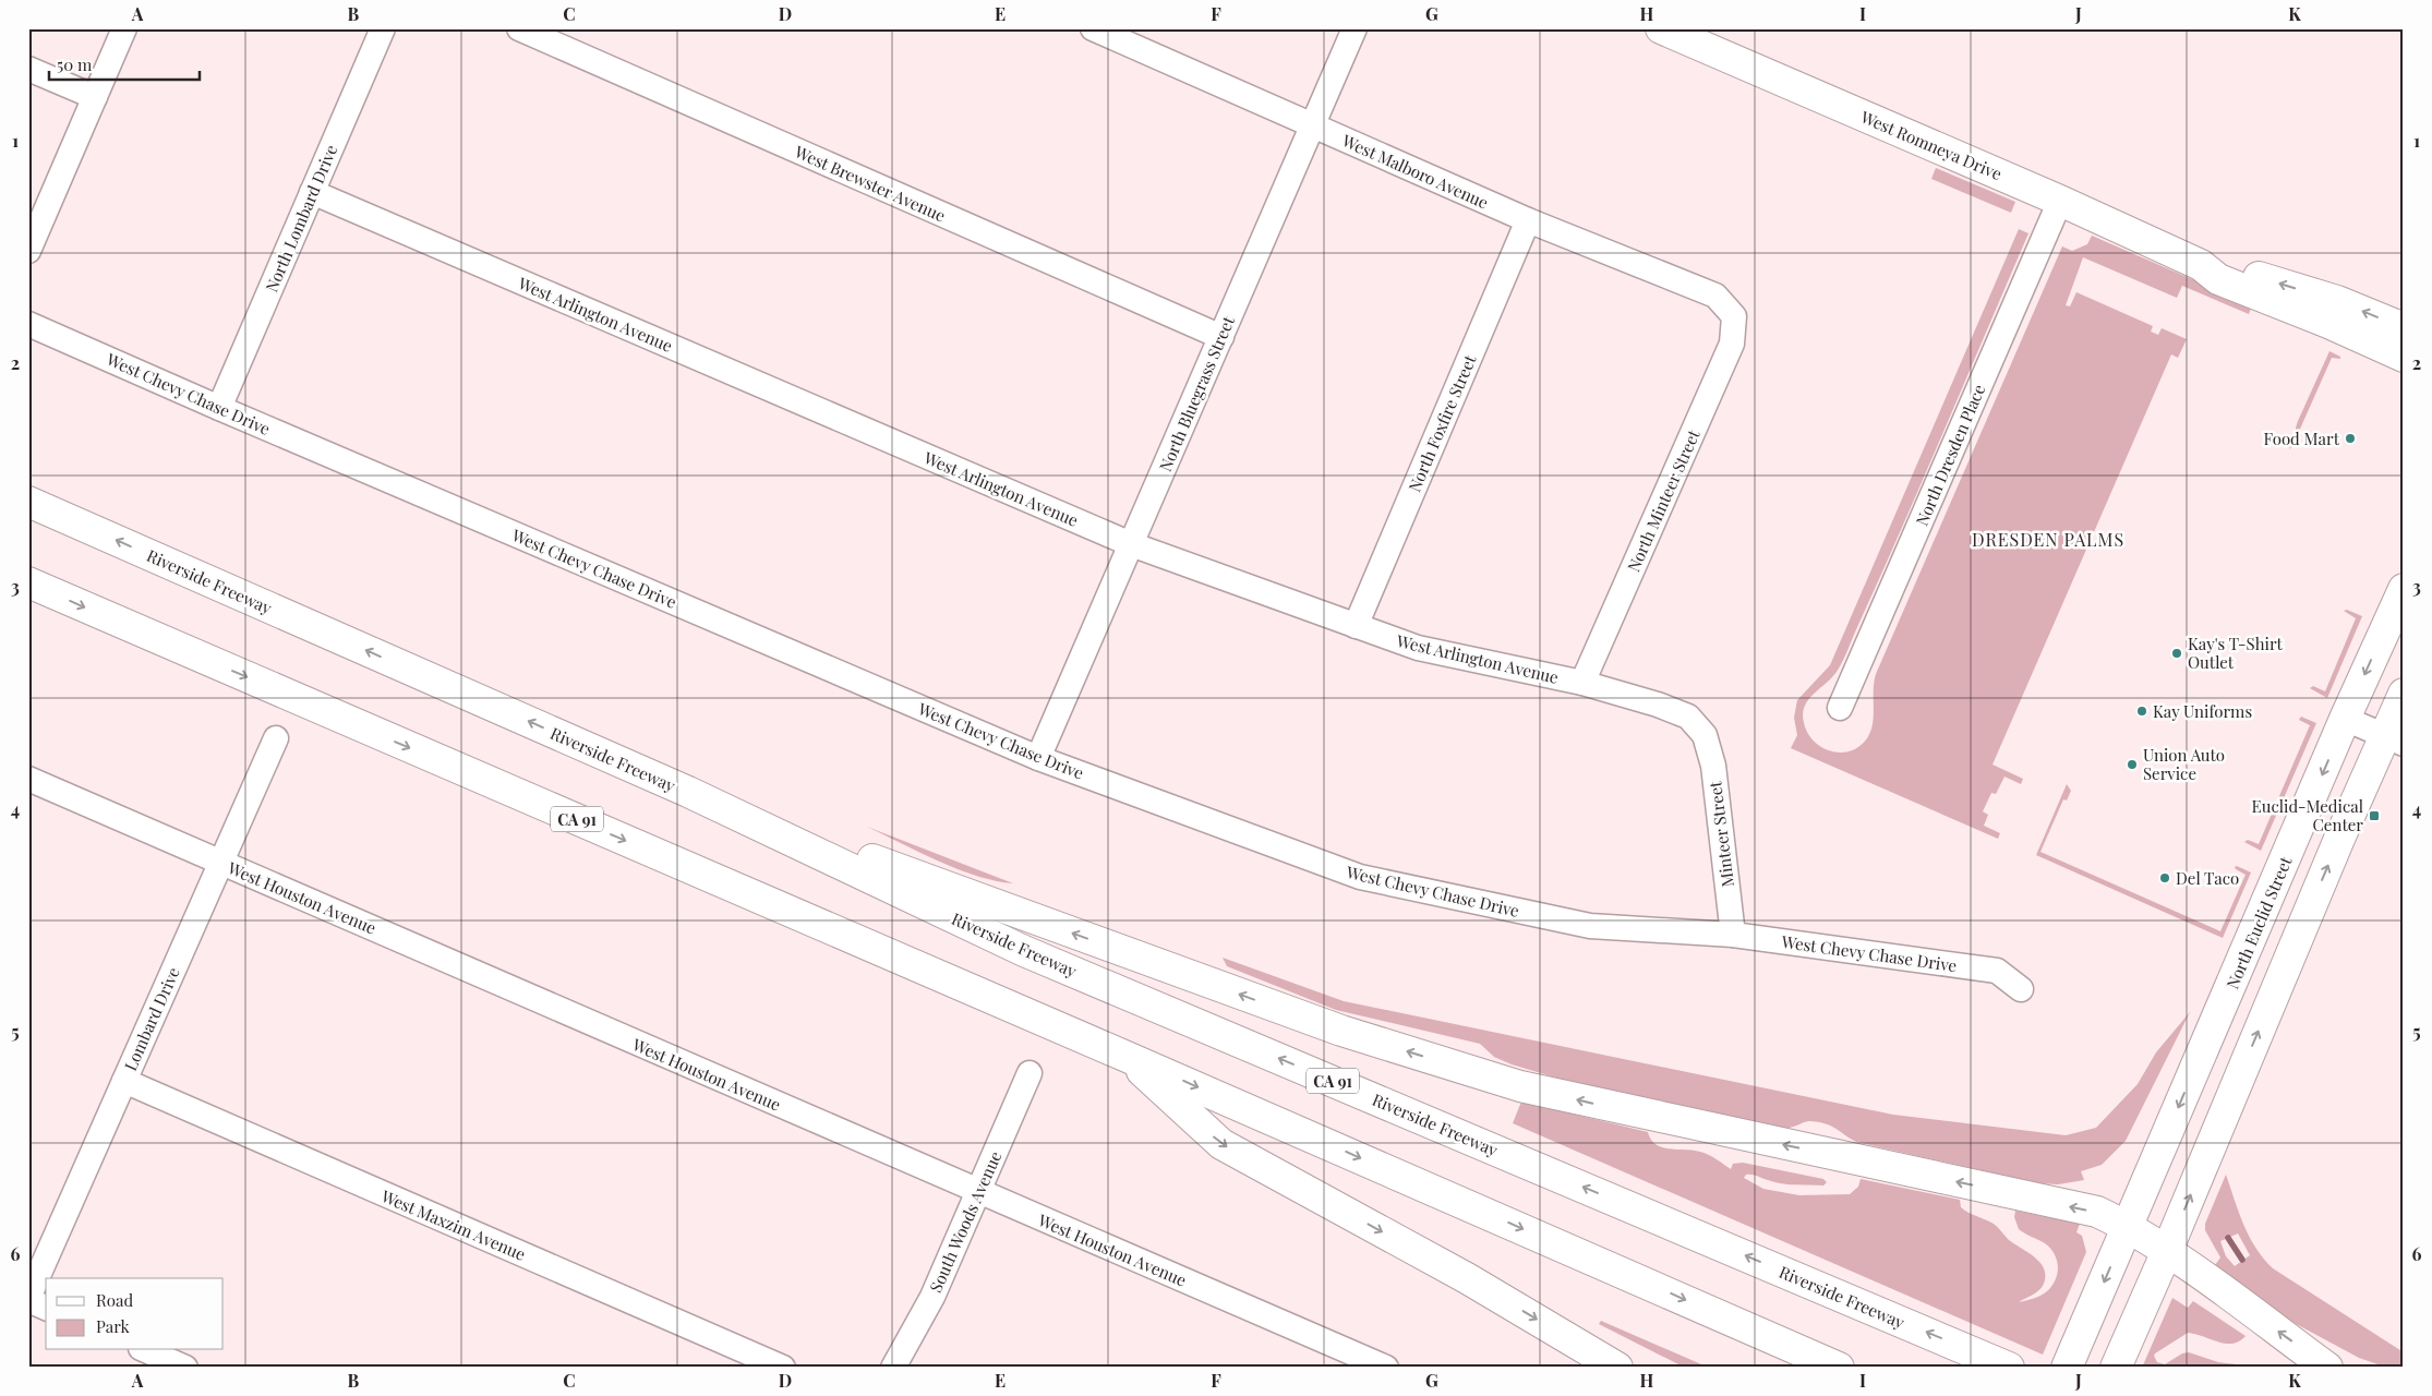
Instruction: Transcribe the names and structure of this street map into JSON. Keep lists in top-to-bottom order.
{
  "streets": {
    "main road": [
      "West Romneya Drive",
      "Riverside Freeway",
      "CA 91",
      "North Euclid Street"
    ],
    "street": [
      "West Malboro Avenue",
      "West Brewster Avenue",
      "North Lombard Drive",
      "West Arlington Avenue",
      "West Chevy Chase Drive",
      "North Bluegrass Street",
      "North Foxfire Street",
      "North Dresden Place",
      "North Minteer Street",
      "Minteer Street",
      "West Houston Avenue",
      "Lombard Drive",
      "South Woods Avenue",
      "West Maxzim Avenue"
    ]
  },
  "crossings": [
    ["West Romneya Drive", "North Dresden Place"],
    ["West Malboro Avenue", "North Bluegrass Street"],
    ["West Malboro Avenue", "North Foxfire Street"],
    ["West Malboro Avenue", "North Minteer Street"],
    ["West Brewster Avenue", "North Bluegrass Street"],
    ["North Lombard Drive", "West Arlington Avenue"],
    ["North Lombard Drive", "West Chevy Chase Drive"],
    ["West Arlington Avenue", "North Bluegrass Street"],
    ["West Arlington Avenue", "North Foxfire Street"],
    ["West Arlington Avenue", "North Minteer Street"],
    ["West Arlington Avenue", "Minteer Street"],
    ["West Chevy Chase Drive", "North Bluegrass Street"],
    ["West Chevy Chase Drive", "Minteer Street"],
    ["West Houston Avenue", "Lombard Drive"],
    ["West Houston Avenue", "South Woods Avenue"],
    ["Lombard Drive", "West Maxzim Avenue"]
  ],
  "districts": ["DRESDEN PALMS"],
  "places": {
    "other": [
      "Food Mart",
      "Kay's T-Shirt Outlet",
      "Kay Uniforms",
      "Union Auto Service",
      "Del Taco"
    ],
    "transit": ["Euclid-Medical Center"]
  },
  "legend": ["Road", "Park"],
  "scale_bar": "50 m",
  "grid": {
    "columns": [
      "A",
      "B",
      "C",
      "D",
      "E",
      "F",
      "G",
      "H",
      "I",
      "J",
      "K"
    ],
    "rows": [
      "1",
      "2",
      "3",
      "4",
      "5",
      "6"
    ]
  }
}
